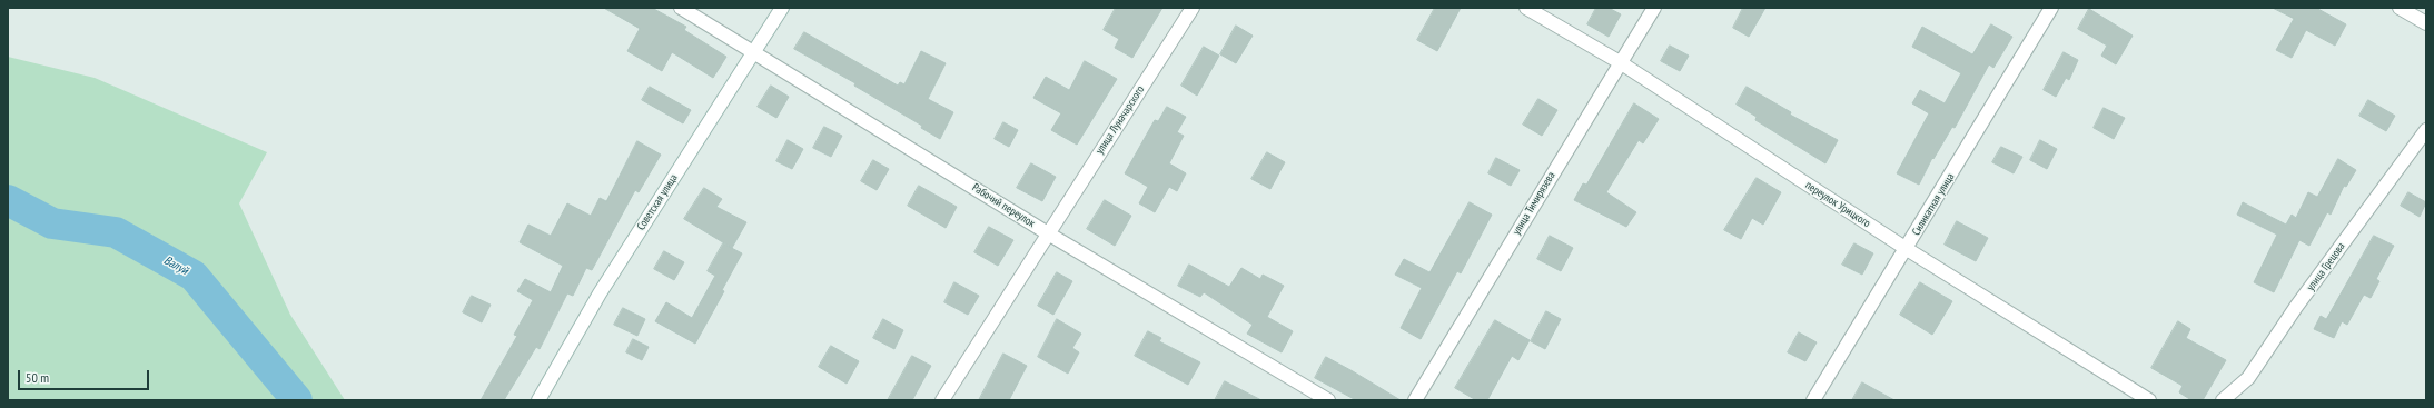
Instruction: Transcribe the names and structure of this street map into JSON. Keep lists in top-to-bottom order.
{
  "streets": {
    "street": [
      "улица Луначарского",
      "Советская улица",
      "улица Тимирязева",
      "переулок Урицкого",
      "Силикатная улица",
      "Рабочий переулок",
      "улица Грецова"
    ]
  },
  "crossings": [
    ["улица Луначарского", "Рабочий переулок"],
    ["Советская улица", "Рабочий переулок"],
    ["улица Тимирязева", "переулок Урицкого"],
    ["переулок Урицкого", "Силикатная улица"]
  ],
  "water": ["Валуй"],
  "scale_bar": "50 m"
}
